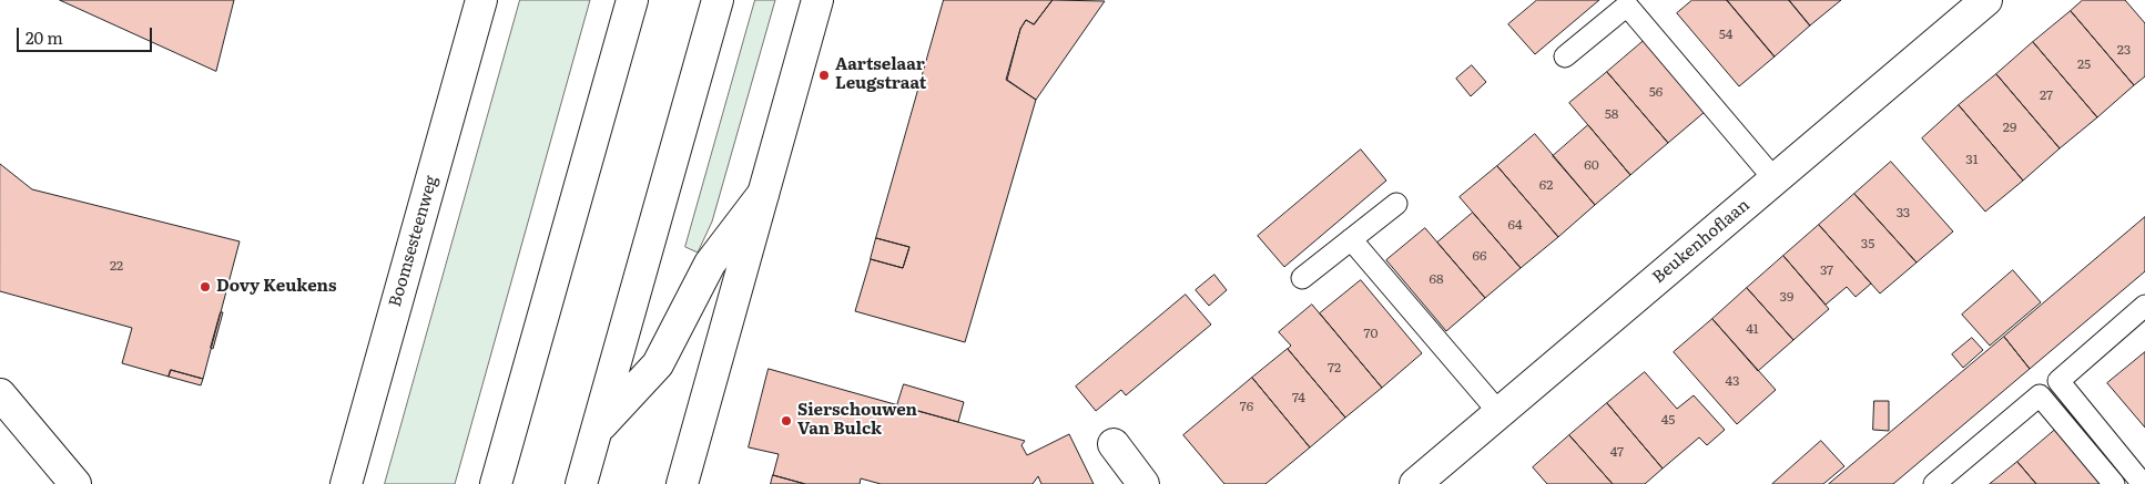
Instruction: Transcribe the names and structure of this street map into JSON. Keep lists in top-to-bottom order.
{
  "streets": {
    "main road": ["Boomsesteenweg", "Beukenhoflaan"]
  },
  "places": ["Aartselaar Leugstraat", "Dovy Keukens", "Sierschouwen Van Bulck"],
  "house_numbers": [
    "54",
    "23",
    "25",
    "56",
    "27",
    "58",
    "29",
    "31",
    "60",
    "62",
    "33",
    "64",
    "35",
    "66",
    "22",
    "37",
    "68",
    "39",
    "41",
    "70",
    "72",
    "43",
    "74",
    "76",
    "45",
    "47"
  ],
  "scale_bar": "20 m"
}
